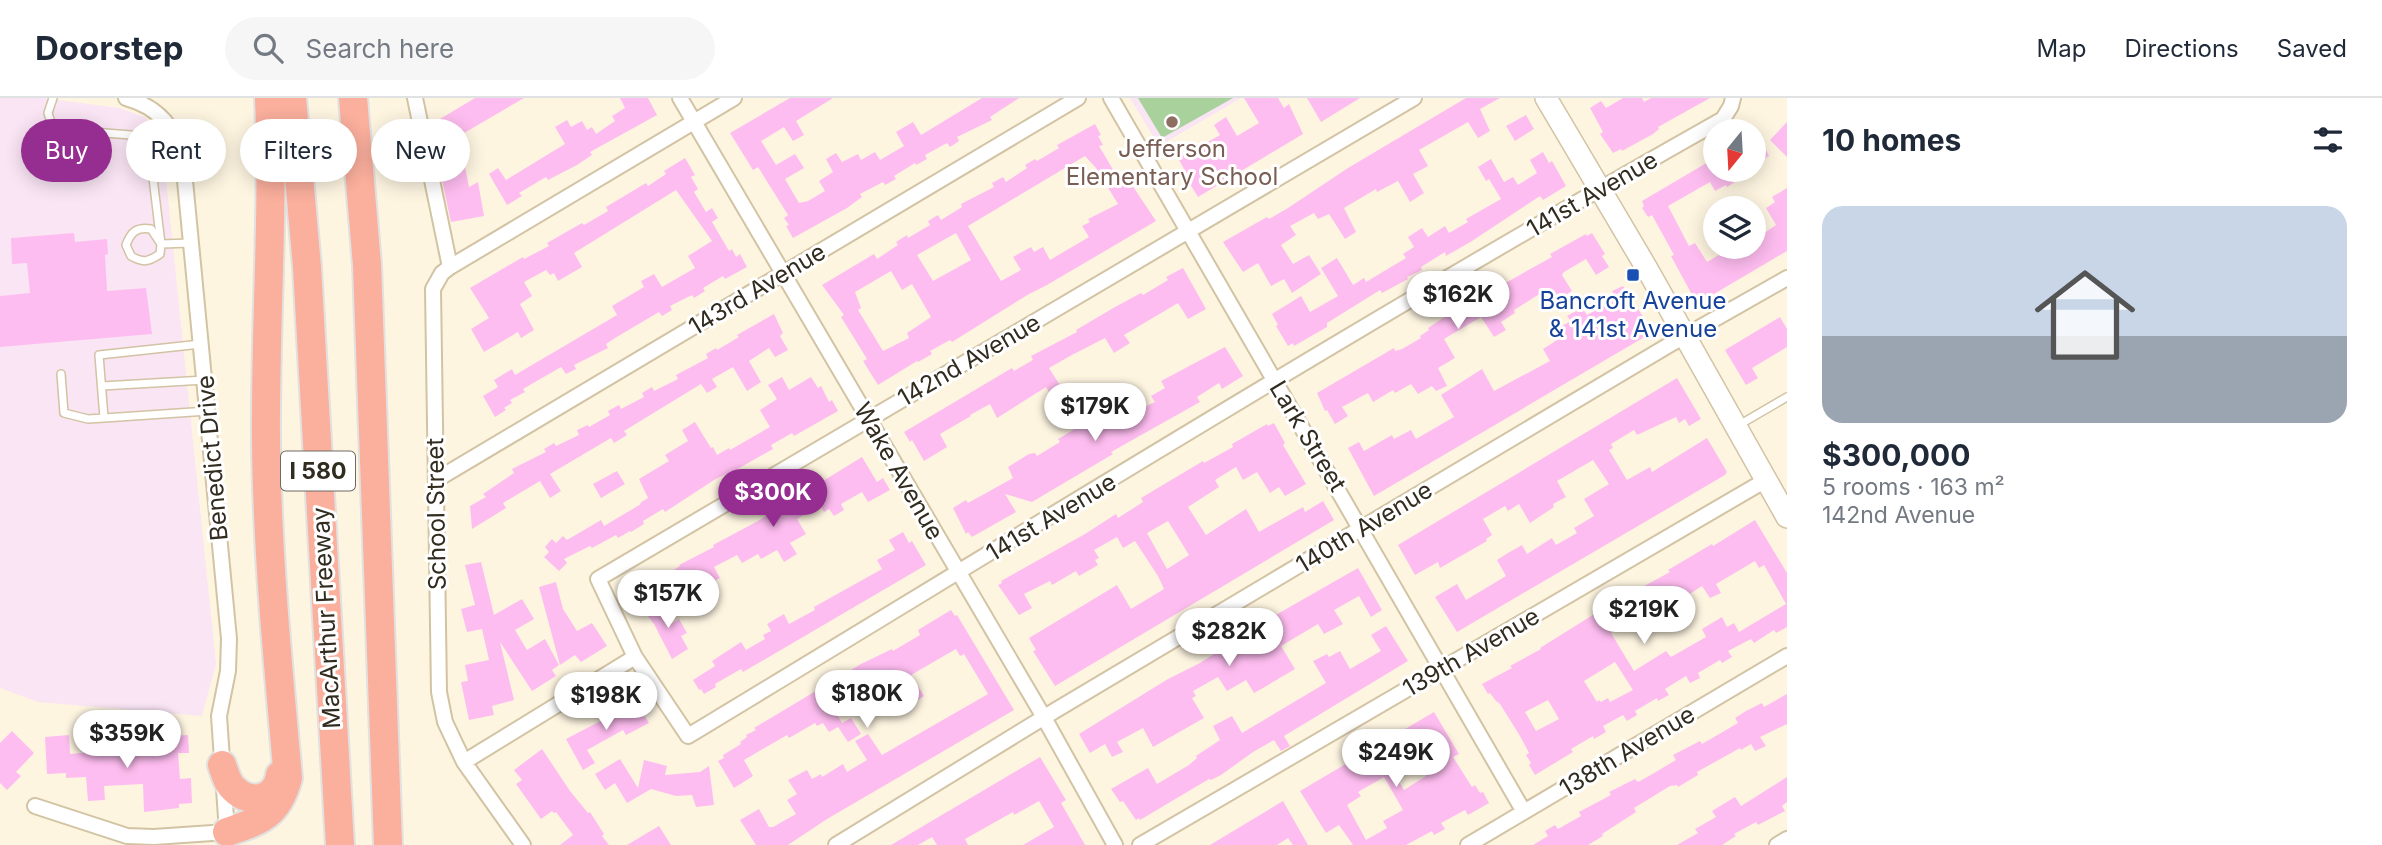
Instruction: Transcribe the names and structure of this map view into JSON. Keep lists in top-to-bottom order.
{
  "streets": {
    "highway": ["I 580", "MacArthur Freeway"],
    "street": [
      "141st Avenue",
      "143rd Avenue",
      "142nd Avenue",
      "Lark Street",
      "Benedict Drive",
      "Wake Avenue",
      "School Street",
      "140th Avenue",
      "139th Avenue",
      "138th Avenue"
    ]
  },
  "crossings": [
    ["141st Avenue", "142nd Avenue"],
    ["141st Avenue", "Lark Street"],
    ["141st Avenue", "Wake Avenue"],
    ["143rd Avenue", "Wake Avenue"],
    ["143rd Avenue", "School Street"],
    ["142nd Avenue", "Lark Street"],
    ["142nd Avenue", "Wake Avenue"],
    ["Lark Street", "140th Avenue"],
    ["Lark Street", "139th Avenue"],
    ["Lark Street", "138th Avenue"],
    ["Wake Avenue", "140th Avenue"]
  ],
  "places": {
    "other": ["Jefferson Elementary School"],
    "transit": ["Bancroft Avenue & 141st Avenue"]
  },
  "north": "bottom",
  "page": {
    "header": "Doorstep",
    "search": "Search here",
    "nav": ["Map", "Directions", "Saved"],
    "heading": "10 homes",
    "chip": [
      "Buy",
      "Rent",
      "Filters",
      "New"
    ],
    "list": [
      {
        "name": "$300,000",
        "note": "5 rooms · 163 m² · 142nd Avenue"
      }
    ],
    "price": [
      "$162K",
      "$179K",
      "$300K",
      "$157K",
      "$219K",
      "$282K",
      "$180K",
      "$198K",
      "$359K",
      "$249K"
    ]
  }
}
